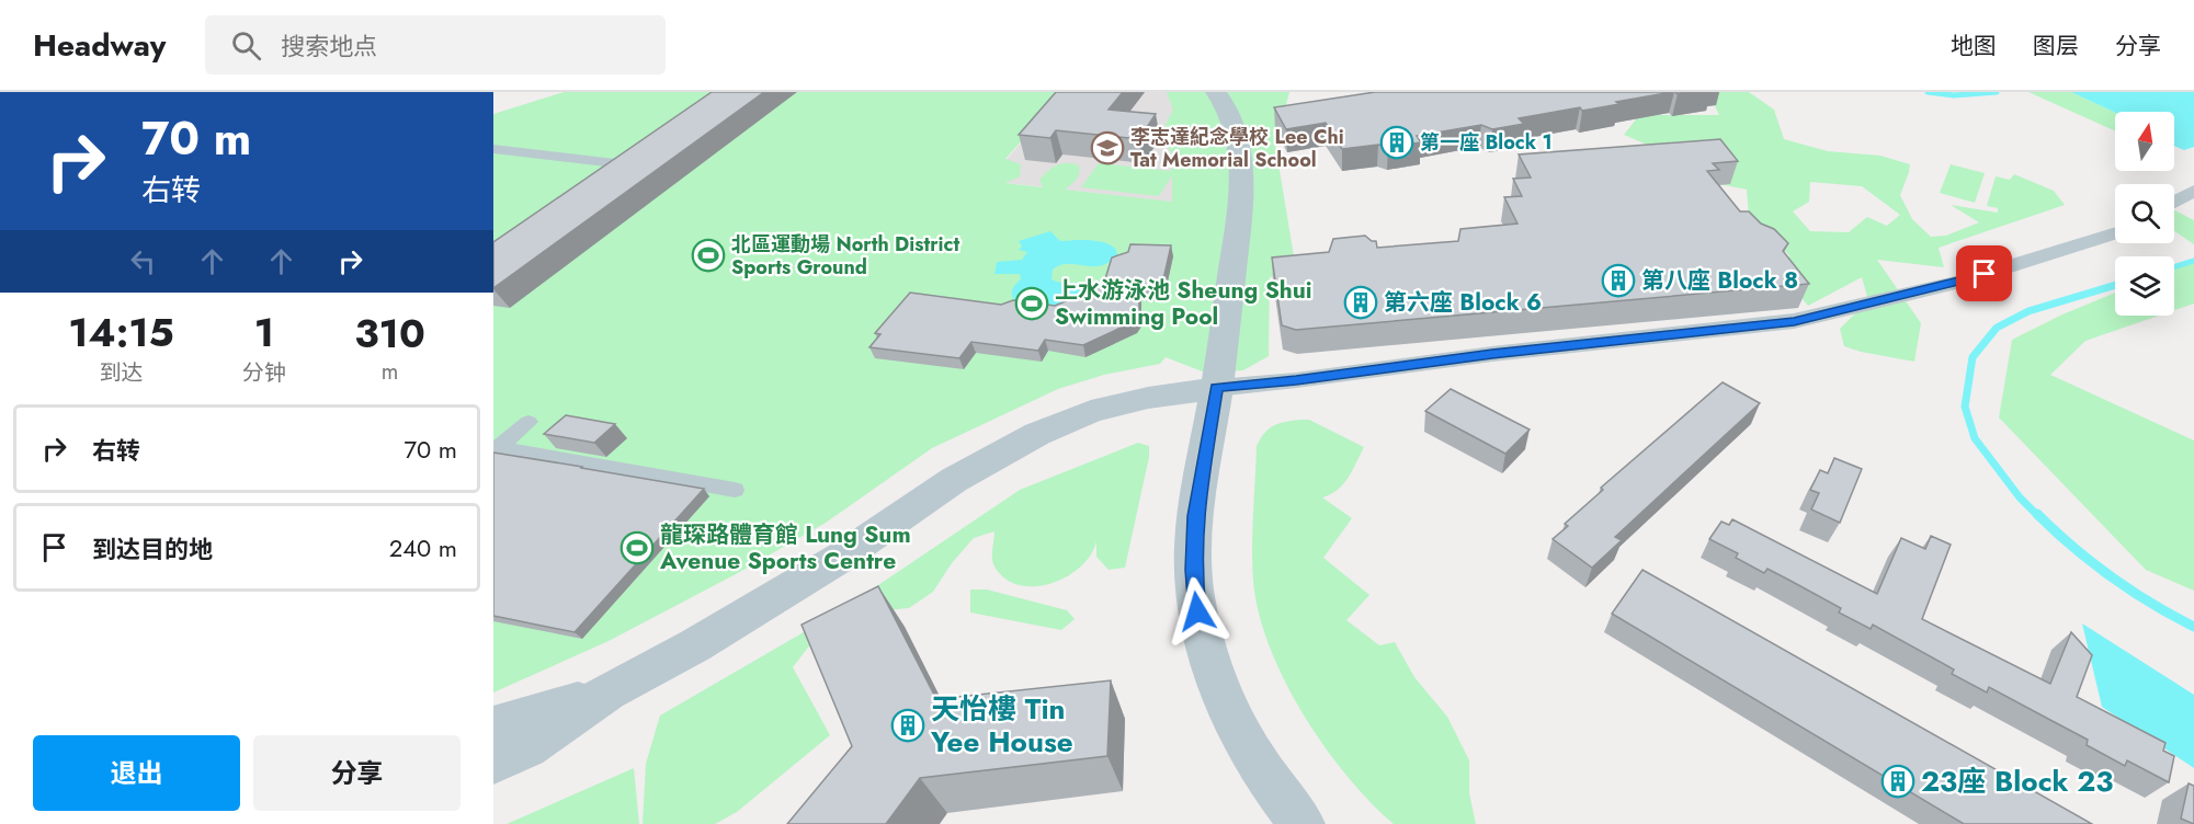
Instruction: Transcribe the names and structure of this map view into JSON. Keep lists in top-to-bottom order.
{
  "places": {
    "building": [
      "第一座 Block 1",
      "第八座 Block 8",
      "第六座 Block 6",
      "天怡樓 Tin Yee House",
      "23座 Block 23"
    ],
    "school or university": ["李志達紀念學校 Lee Chi Tat Memorial School"],
    "sports": ["北區運動場 North District Sports Ground", "上水游泳池 Sheung Shui Swimming Pool", "龍琛路體育館 Lung Sum Avenue Sports Centre"]
  },
  "north": "top",
  "page": {
    "header": "Headway",
    "search": "搜索地点",
    "nav": ["地图", "图层", "分享"],
    "turn": ["70 m", "右转"],
    "eta": [
      "14:15",
      "到达",
      "1",
      "分钟",
      "310",
      "m"
    ],
    "list": [
      {
        "name": "右转",
        "value": "70 m"
      },
      {
        "name": "到达目的地",
        "value": "240 m"
      }
    ],
    "buttons": ["退出", "分享"]
  }
}
